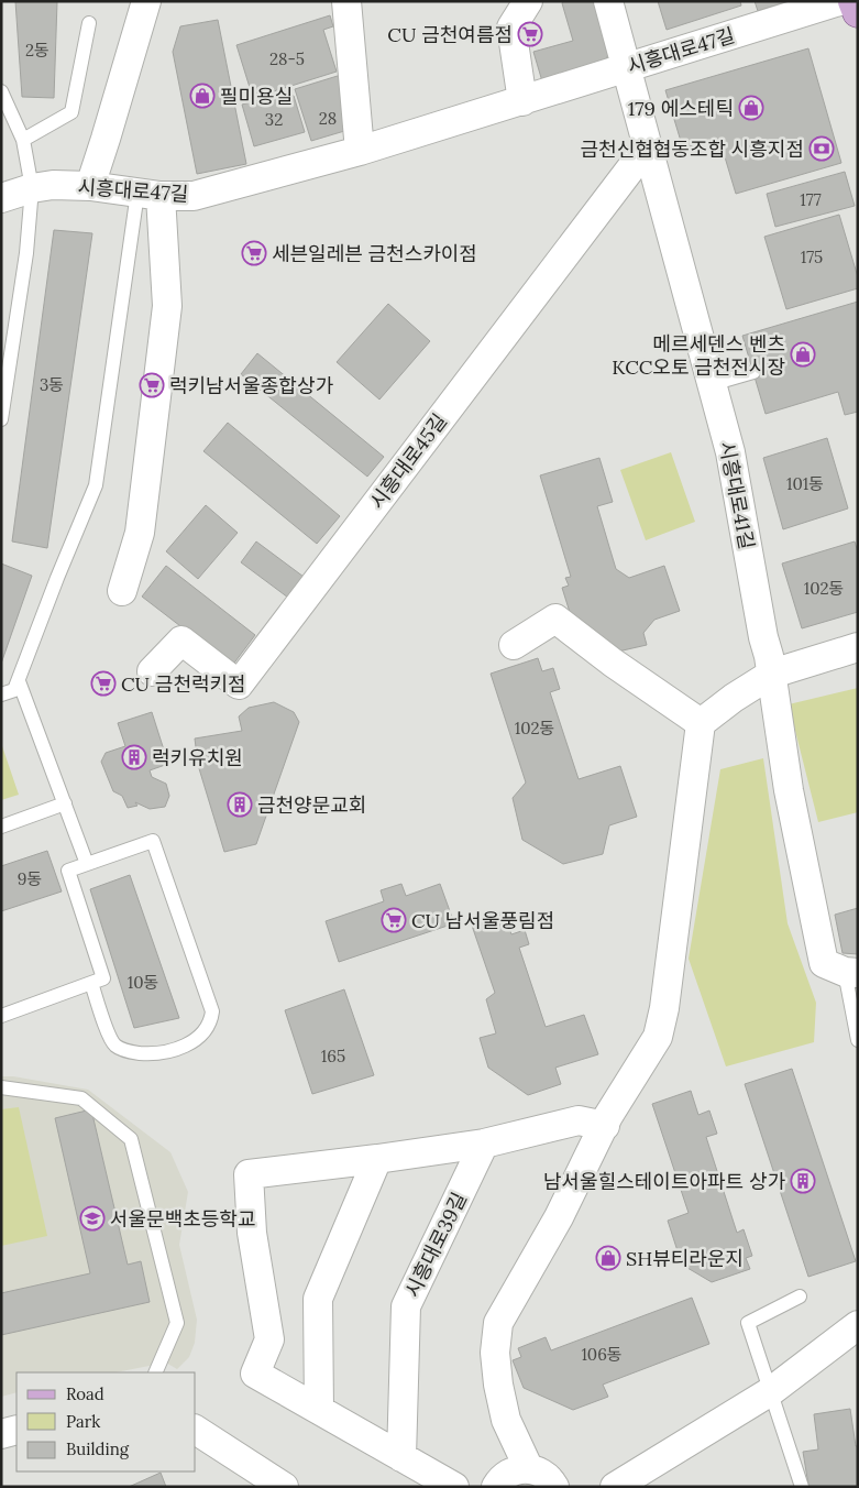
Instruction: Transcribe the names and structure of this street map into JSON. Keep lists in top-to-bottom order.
{
  "streets": {
    "street": [
      "시흥대로47길",
      "시흥대로45길",
      "시흥대로41길",
      "시흥대로39길"
    ]
  },
  "crossings": [
    ["시흥대로47길", "시흥대로41길"],
    ["시흥대로45길", "시흥대로41길"]
  ],
  "places": {
    "supermarket": [
      "CU 금천여름점",
      "세븐일레븐 금천스카이점",
      "럭키남서울종합상가",
      "CU 금천럭키점",
      "CU 남서울풍림점"
    ],
    "shop": [
      "필미용실",
      "179 에스테틱",
      "메르세덴스 벤츠 KCC오토 금천전시장",
      "SH뷰티라운지"
    ],
    "bank": ["금천신협협동조합 시흥지점"],
    "building": ["럭키유치원", "금천양문교회", "남서울힐스테이트아파트 상가"],
    "school or university": ["서울문백초등학교"]
  },
  "house_numbers": [
    "2동",
    "28-5",
    "28",
    "32",
    "177",
    "175",
    "3동",
    "101동",
    "102동",
    "102동",
    "9동",
    "10동",
    "165",
    "106동"
  ],
  "legend": ["Road", "Park", "Building"]
}
